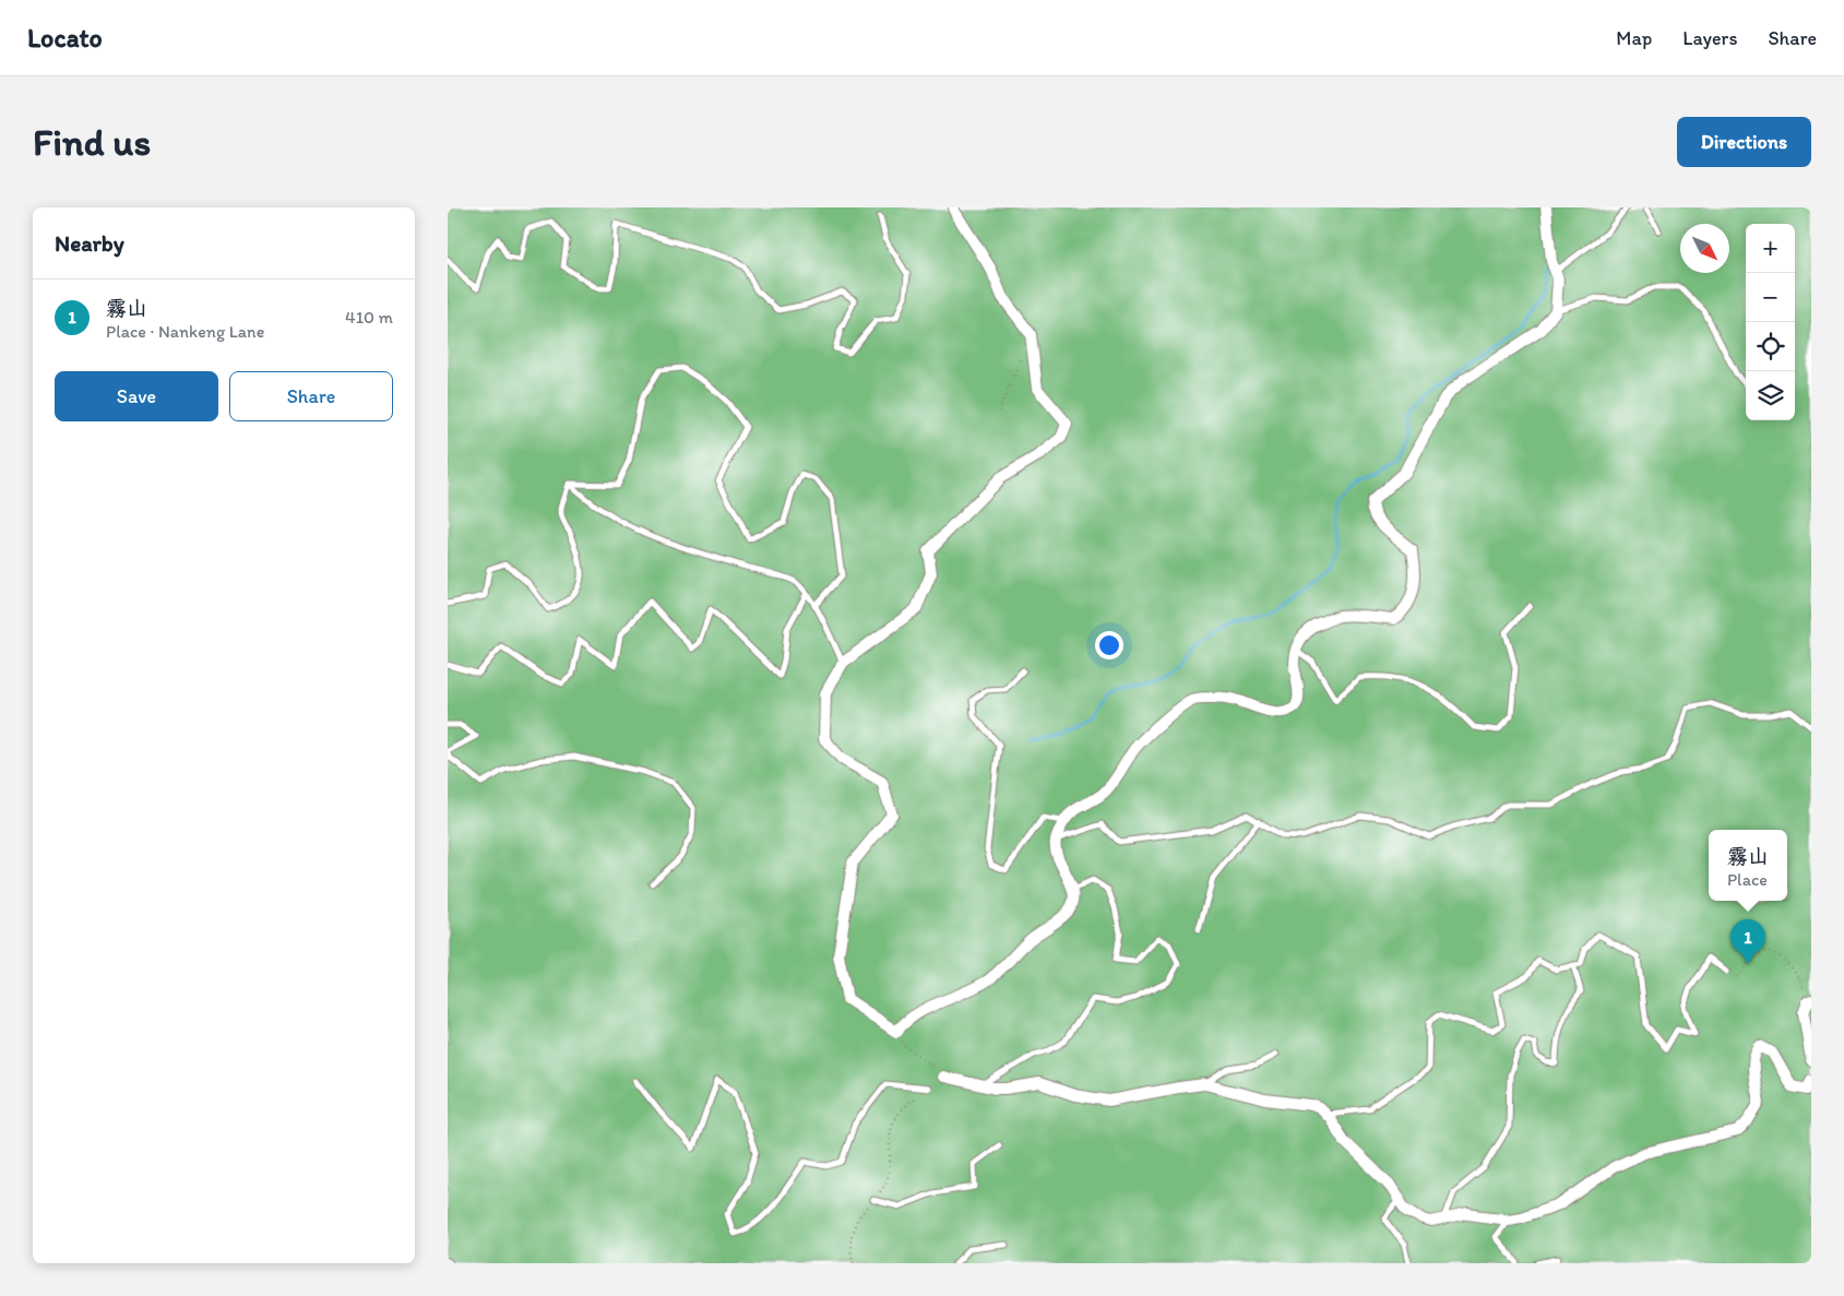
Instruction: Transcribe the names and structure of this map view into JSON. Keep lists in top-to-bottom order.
{
  "north": "bottom right",
  "page": {
    "header": "Locato",
    "nav": ["Map", "Layers", "Share"],
    "buttons": [
      "Directions",
      ["Save", "Share"]
    ],
    "title": "Find us",
    "heading": "Nearby",
    "map_buttons": ["+", "−"],
    "list": [
      {
        "mark": "1",
        "name": "霧山",
        "note": "Place · Nankeng Lane",
        "value": "410 m"
      }
    ],
    "popup": ["霧山", "Place"],
    "pins": "1"
  }
}
